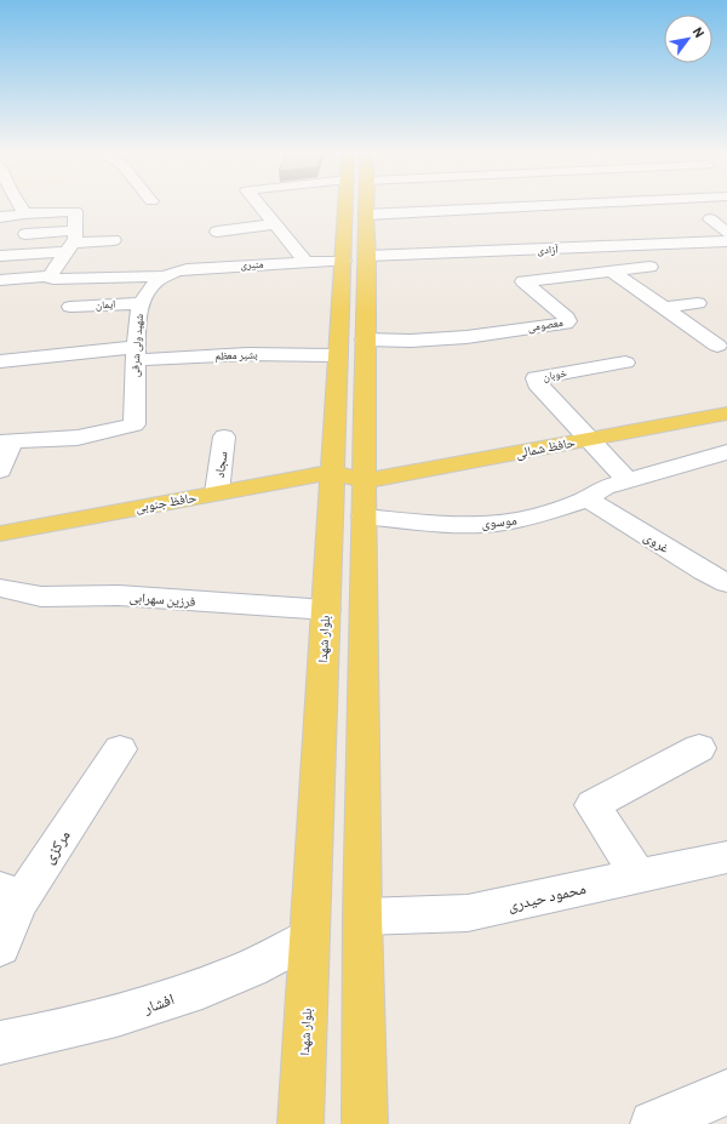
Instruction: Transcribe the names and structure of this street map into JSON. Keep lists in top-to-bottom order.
{
  "streets": {
    "main road": ["حافظ شمالی", "حافظ جنوبی", "بلوار شهدا"],
    "street": [
      "آزادی",
      "منیری",
      "ایمان",
      "معصومی",
      "شهید ولی شرفی",
      "بشیر معظم",
      "خوبان",
      "سجاد",
      "موسوی",
      "غروی",
      "فرزین سهرابی",
      "مرکزی",
      "محمود حیدری",
      "افشار"
    ]
  },
  "crossings": [
    ["منیری", "شهید ولی شرفی"],
    ["منیری", "بلوار شهدا"],
    ["ایمان", "شهید ولی شرفی"],
    ["شهید ولی شرفی", "بشیر معظم"],
    ["بشیر معظم", "بلوار شهدا"],
    ["خوبان", "حافظ شمالی"],
    ["سجاد", "حافظ جنوبی"],
    ["حافظ جنوبی", "بلوار شهدا"],
    ["موسوی", "غروی"],
    ["فرزین سهرابی", "بلوار شهدا"],
    ["بلوار شهدا", "افشار"]
  ],
  "north": "top right"
}
